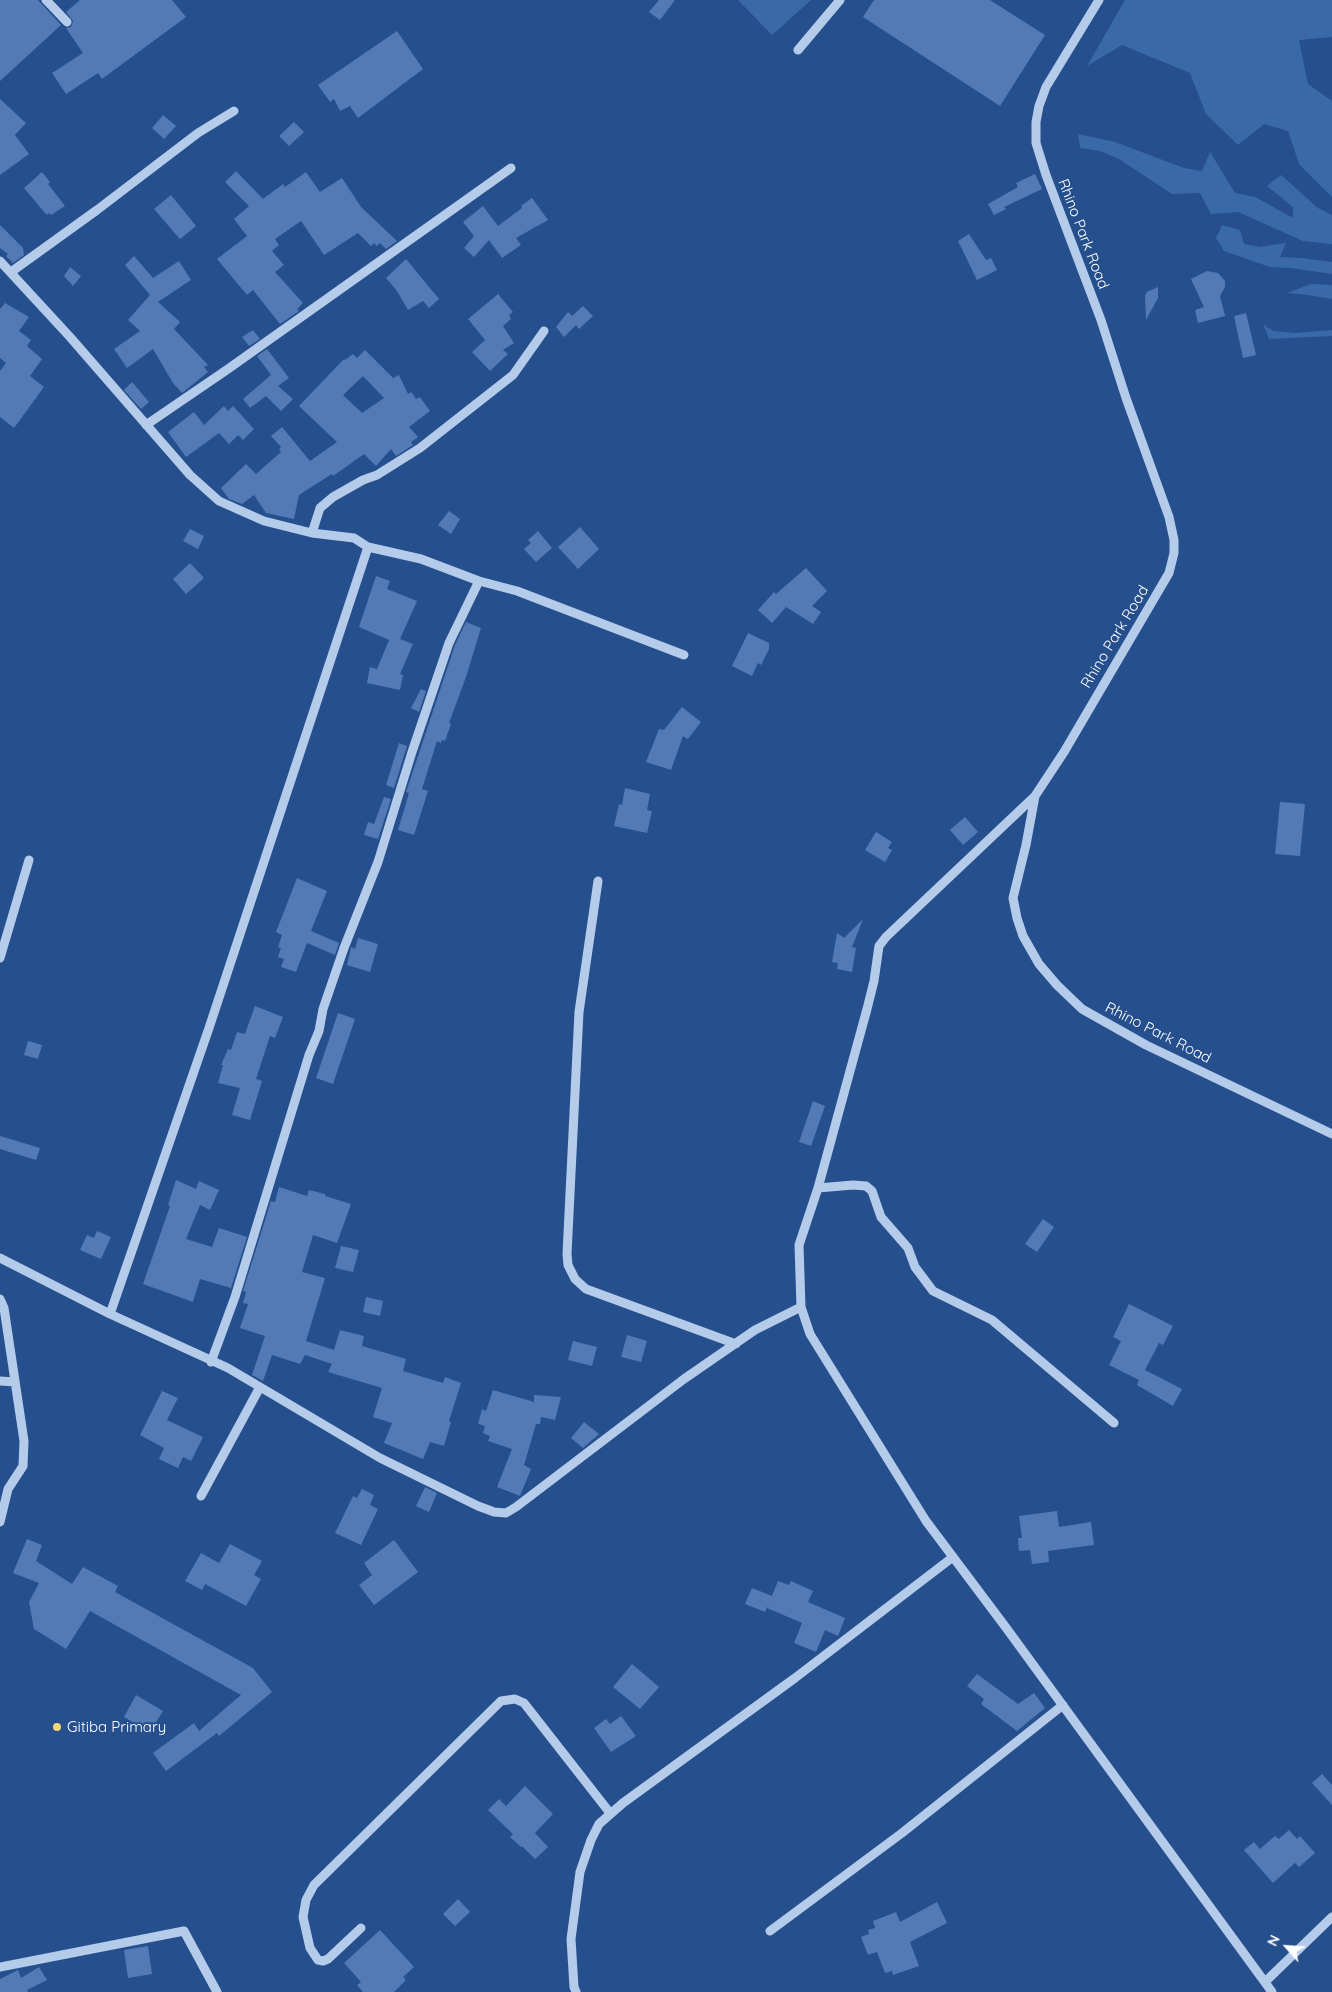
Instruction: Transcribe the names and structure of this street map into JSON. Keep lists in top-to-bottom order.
{
  "streets": {
    "street": ["Rhino Park Road"]
  },
  "places": ["Gitiba Primary"],
  "north": "top left"
}
